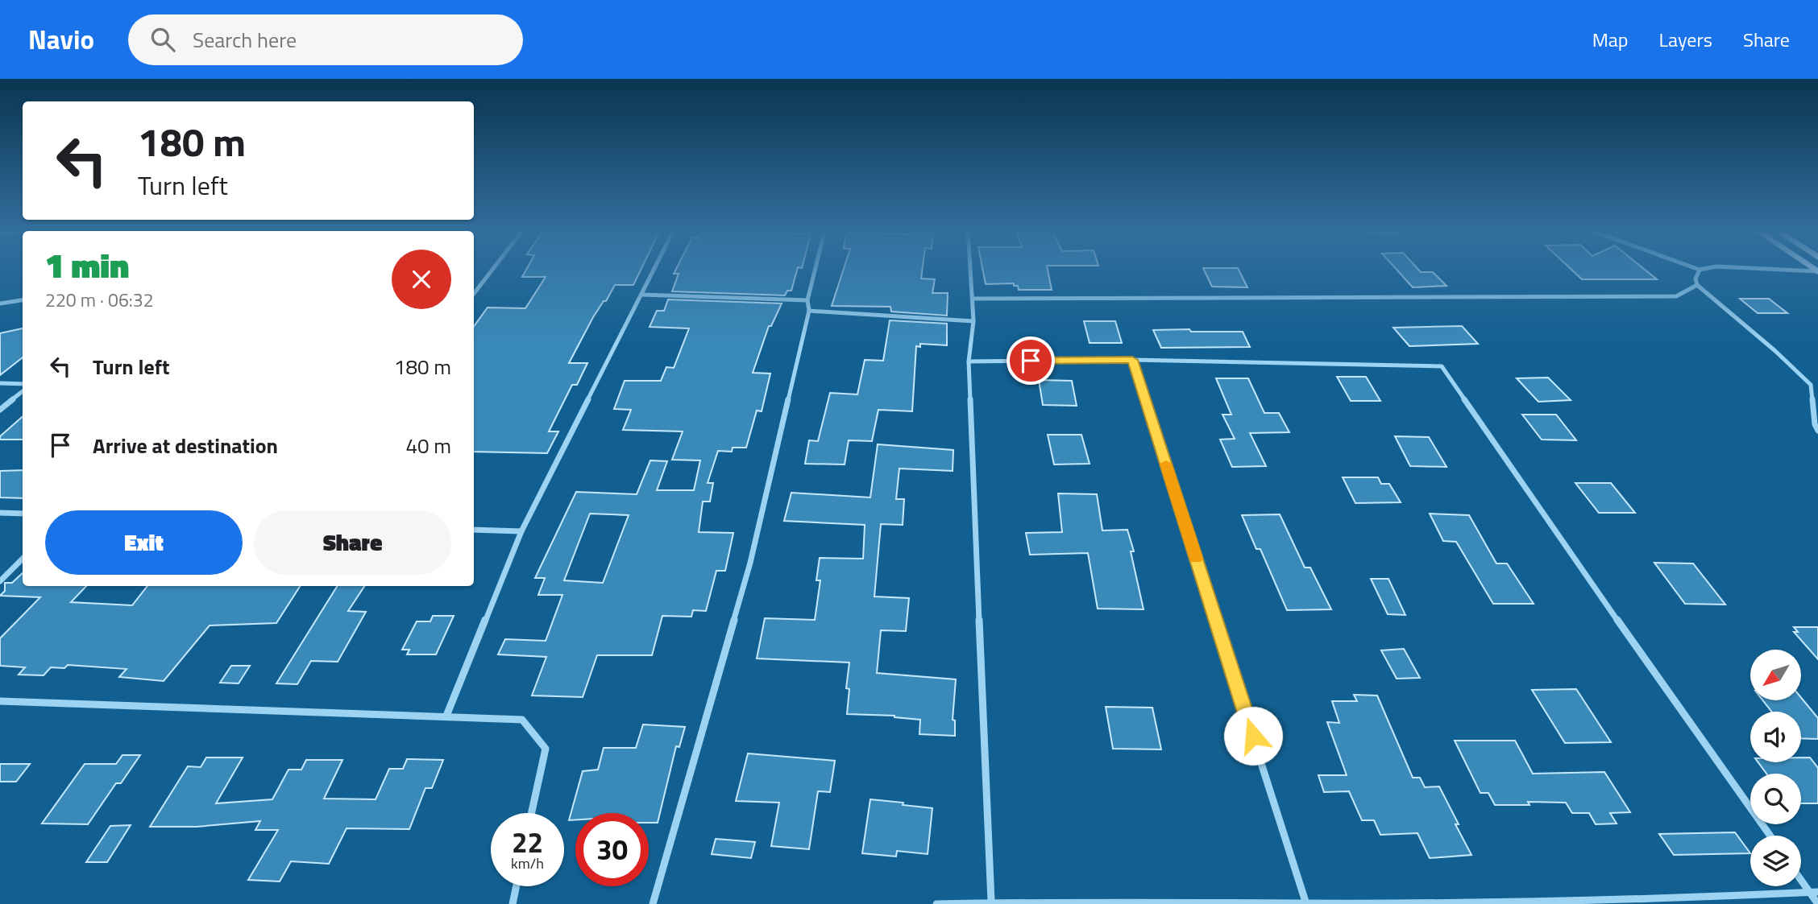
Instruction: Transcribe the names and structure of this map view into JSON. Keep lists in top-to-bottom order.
{
  "north": "bottom left",
  "page": {
    "header": "Navio",
    "search": "Search here",
    "nav": ["Map", "Layers", "Share"],
    "turn": ["180 m", "Turn left"],
    "heading": ["1 min", "220 m · 06:32"],
    "list": [
      {
        "name": "Turn left",
        "value": "180 m"
      },
      {
        "name": "Arrive at destination",
        "value": "40 m"
      }
    ],
    "buttons": ["Exit", "Share"],
    "speed": "22 km/h",
    "limit": "30"
  }
}
